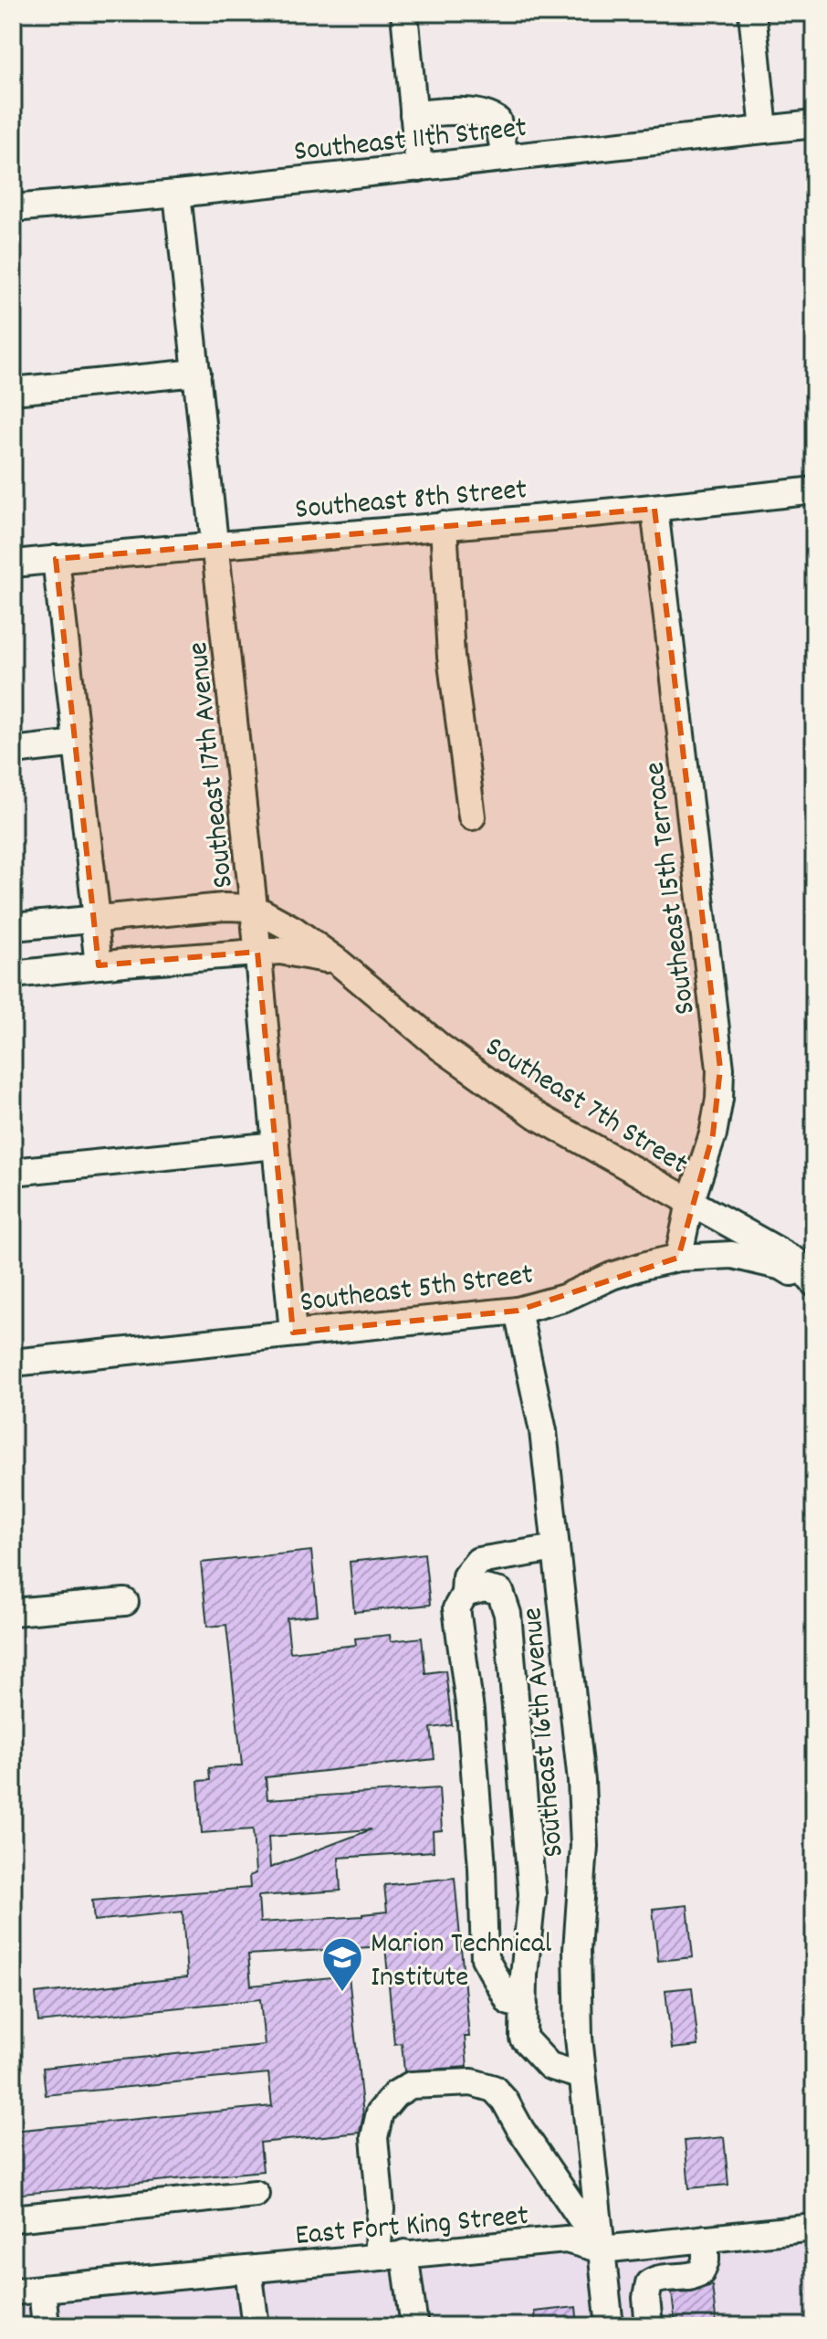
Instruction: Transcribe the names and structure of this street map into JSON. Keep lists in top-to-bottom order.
{
  "streets": {
    "street": [
      "Southeast 11th Street",
      "Southeast 8th Street",
      "Southeast 17th Avenue",
      "Southeast 15th Terrace",
      "Southeast 7th Street",
      "Southeast 5th Street",
      "Southeast 16th Avenue",
      "East Fort King Street"
    ]
  },
  "crossings": [
    ["Southeast 11th Street", "Southeast 17th Avenue"],
    ["Southeast 8th Street", "Southeast 17th Avenue"],
    ["Southeast 8th Street", "Southeast 15th Terrace"],
    ["Southeast 17th Avenue", "Southeast 7th Street"],
    ["Southeast 17th Avenue", "Southeast 5th Street"],
    ["Southeast 15th Terrace", "Southeast 7th Street"],
    ["Southeast 15th Terrace", "Southeast 5th Street"],
    ["Southeast 7th Street", "Southeast 5th Street"],
    ["Southeast 5th Street", "Southeast 16th Avenue"],
    ["Southeast 16th Avenue", "East Fort King Street"]
  ],
  "places": {
    "school or university": ["Marion Technical Institute"]
  }
}
